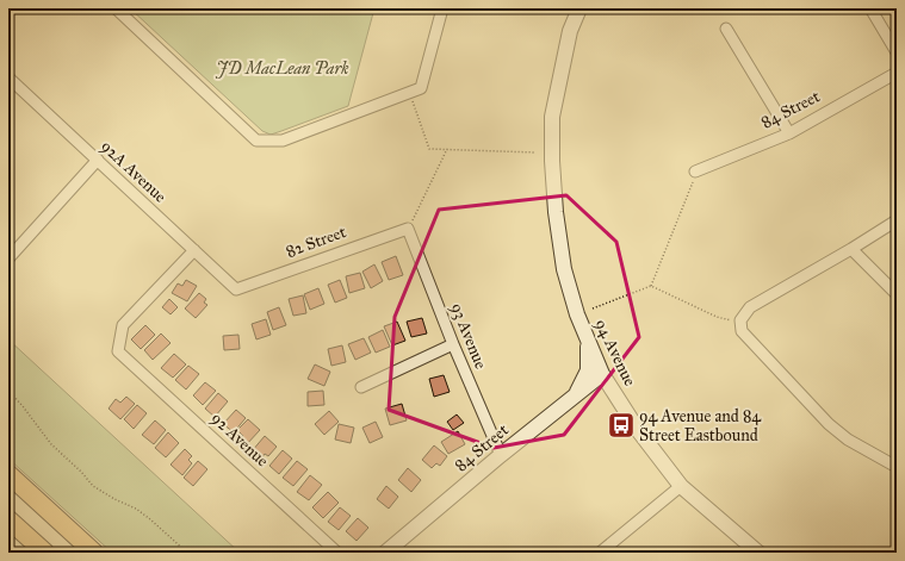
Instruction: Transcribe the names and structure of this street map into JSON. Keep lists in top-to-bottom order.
{
  "streets": {
    "street": [
      "84 Street",
      "92A Avenue",
      "82 Street",
      "93 Avenue",
      "94 Avenue",
      "92 Avenue"
    ]
  },
  "crossings": [
    ["84 Street", "93 Avenue"],
    ["84 Street", "94 Avenue"],
    ["92A Avenue", "82 Street"],
    ["92A Avenue", "92 Avenue"],
    ["82 Street", "93 Avenue"]
  ],
  "parks": ["JD MacLean Park"],
  "places": {
    "bus stop": ["94 Avenue and 84 Street Eastbound"]
  }
}
